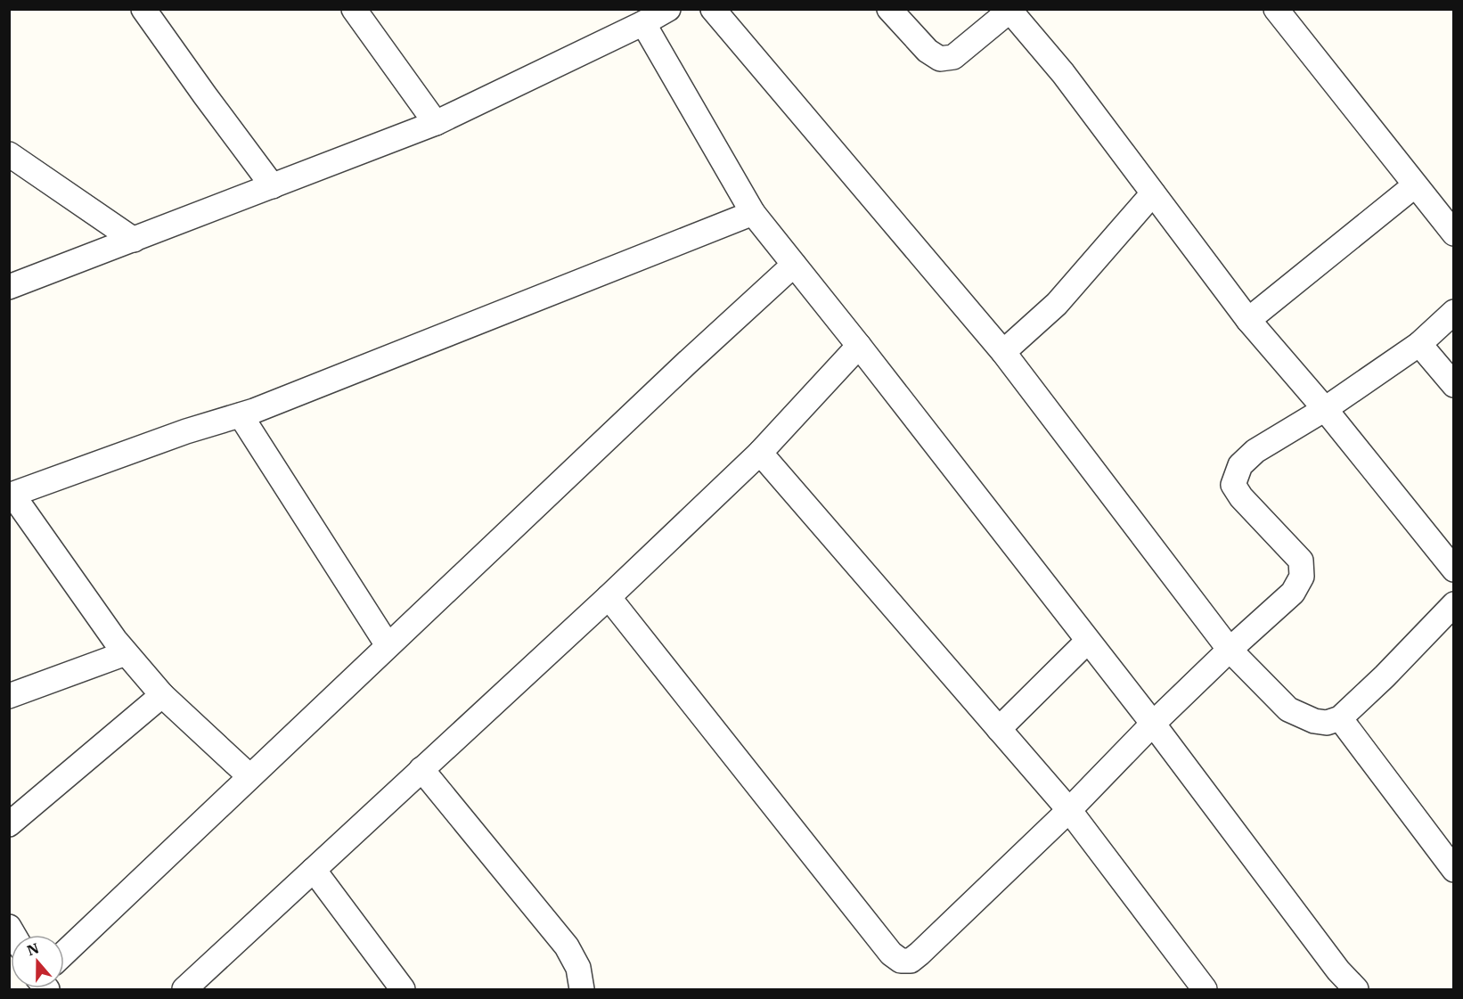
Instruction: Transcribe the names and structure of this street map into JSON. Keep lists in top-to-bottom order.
{
  "north": "top"
}
